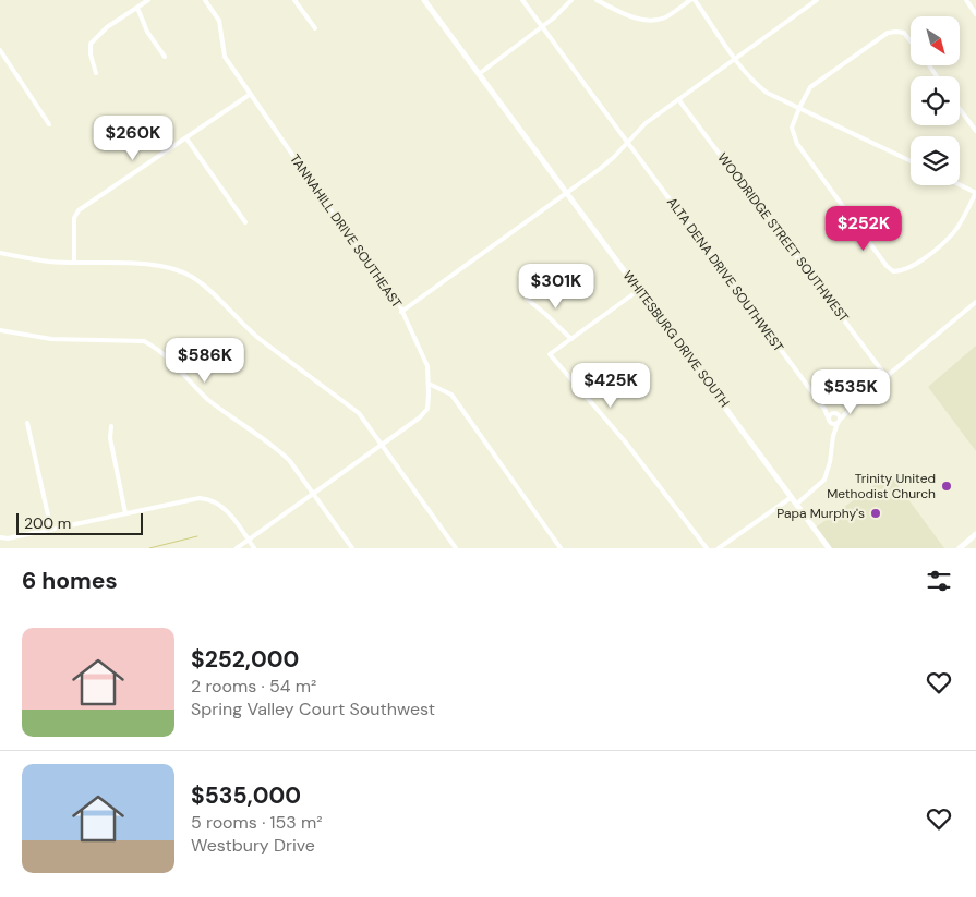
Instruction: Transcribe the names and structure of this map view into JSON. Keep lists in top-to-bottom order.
{
  "streets": {
    "main road": ["WHITESBURG DRIVE SOUTH"],
    "street": ["TANNAHILL DRIVE SOUTHEAST", "WOODRIDGE STREET SOUTHWEST", "ALTA DENA DRIVE SOUTHWEST"]
  },
  "places": ["Trinity United Methodist Church", "Papa Murphy's"],
  "scale_bar": "200 m",
  "north": "bottom right",
  "page": {
    "price": [
      "$260K",
      "$252K",
      "$301K",
      "$586K",
      "$425K",
      "$535K"
    ],
    "scale": "200 m",
    "heading": "6 homes",
    "list": [
      {
        "name": "$252,000",
        "note": "2 rooms · 54 m² · Spring Valley Court Southwest"
      },
      {
        "name": "$535,000",
        "note": "5 rooms · 153 m² · Westbury Drive"
      }
    ]
  }
}
